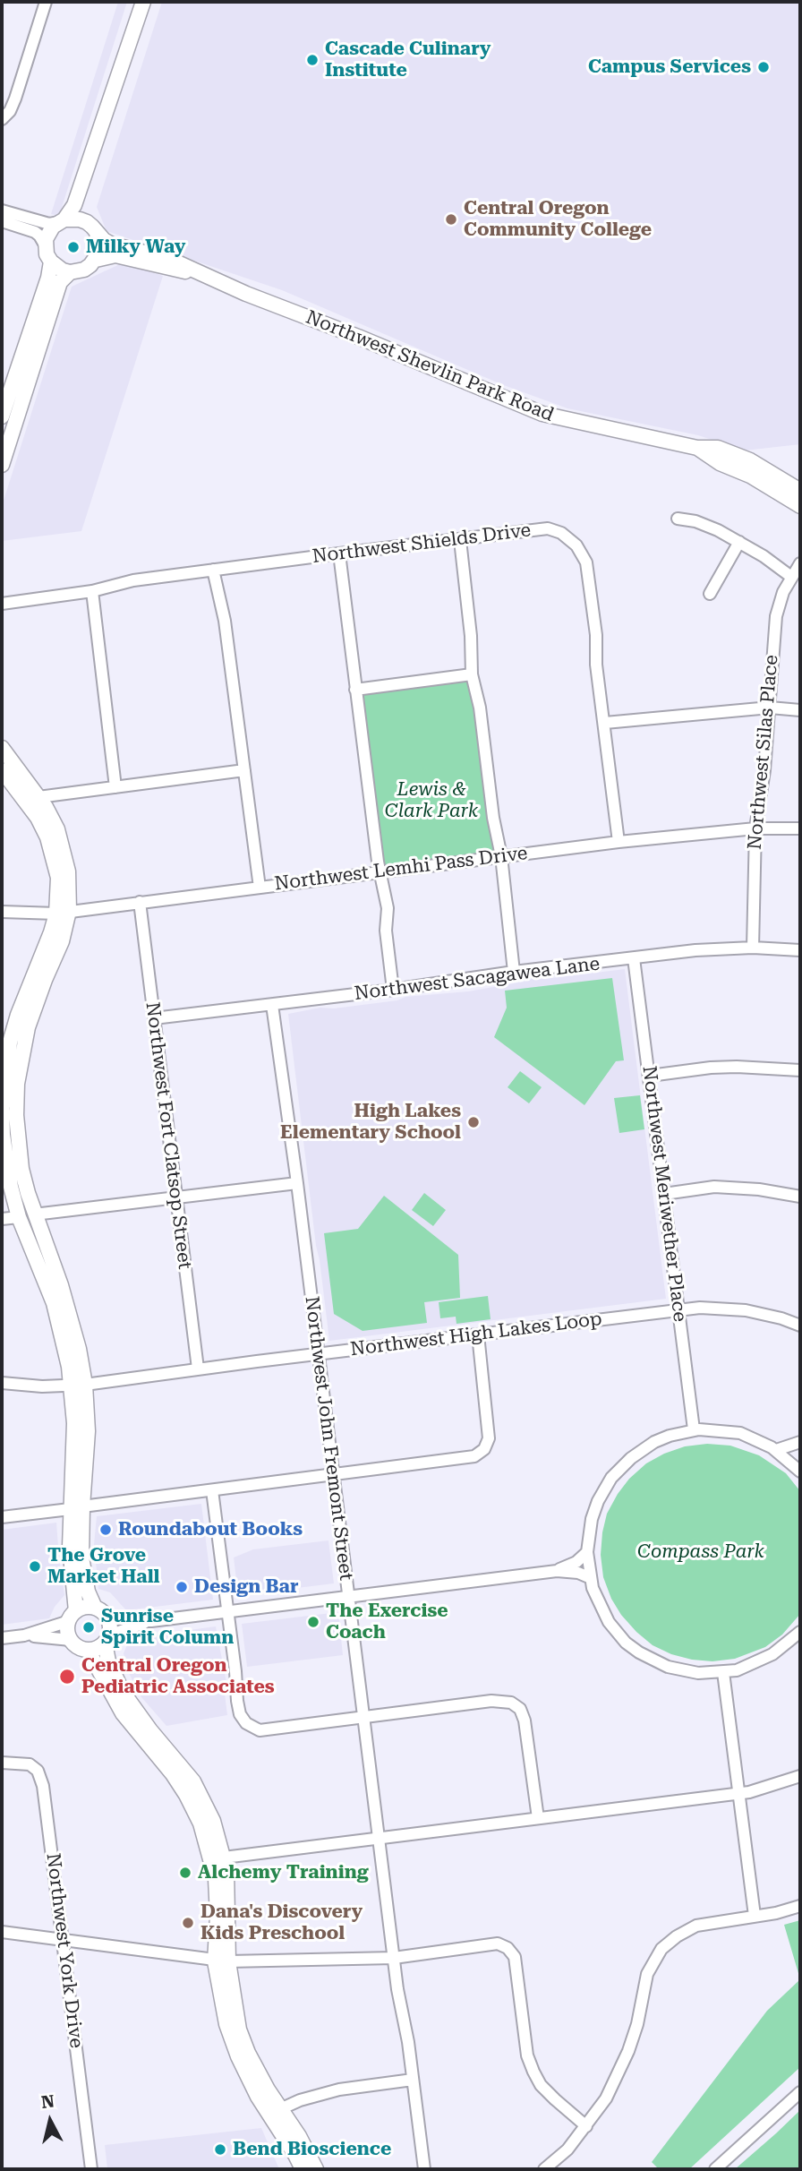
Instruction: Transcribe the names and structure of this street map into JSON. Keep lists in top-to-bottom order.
{
  "streets": {
    "main road": ["Northwest Shevlin Park Road"],
    "street": [
      "Northwest Shields Drive",
      "Northwest Silas Place",
      "Northwest Lemhi Pass Drive",
      "Northwest Sacagawea Lane",
      "Northwest Fort Clatsop Street",
      "Northwest Meriwether Place",
      "Northwest High Lakes Loop",
      "Northwest John Fremont Street",
      "Northwest York Drive"
    ]
  },
  "crossings": [
    ["Northwest Shields Drive", "Northwest Lemhi Pass Drive"],
    ["Northwest Silas Place", "Northwest Lemhi Pass Drive"],
    ["Northwest Silas Place", "Northwest Sacagawea Lane"],
    ["Northwest Lemhi Pass Drive", "Northwest Fort Clatsop Street"],
    ["Northwest Sacagawea Lane", "Northwest Fort Clatsop Street"],
    ["Northwest Sacagawea Lane", "Northwest Meriwether Place"],
    ["Northwest Sacagawea Lane", "Northwest John Fremont Street"],
    ["Northwest Fort Clatsop Street", "Northwest High Lakes Loop"],
    ["Northwest Meriwether Place", "Northwest High Lakes Loop"],
    ["Northwest High Lakes Loop", "Northwest John Fremont Street"]
  ],
  "parks": ["Lewis & Clark Park", "Compass Park"],
  "places": [
    "Cascade Culinary Institute",
    "Campus Services",
    "Central Oregon Community College",
    "Milky Way",
    "High Lakes Elementary School",
    "Roundabout Books",
    "The Grove Market Hall",
    "Design Bar",
    "The Exercise Coach",
    "Sunrise Spirit Column",
    "Central Oregon Pediatric Associates",
    "Alchemy Training",
    "Dana's Discovery Kids Preschool",
    "Bend Bioscience"
  ],
  "north": "top"
}
